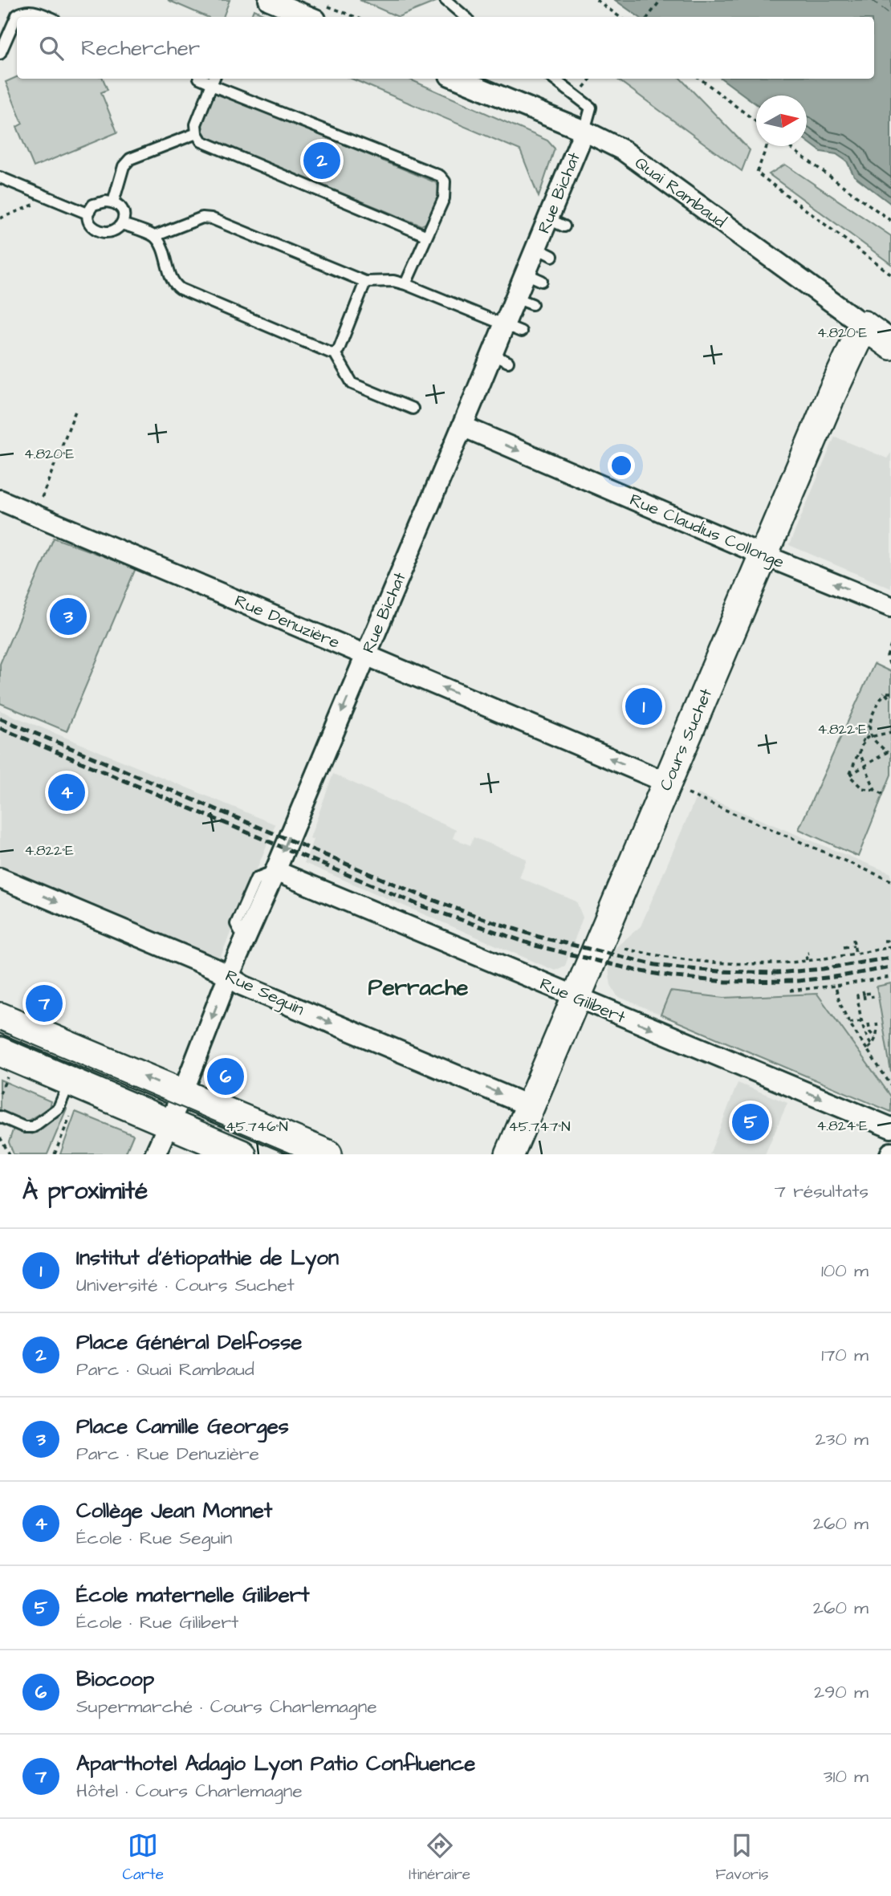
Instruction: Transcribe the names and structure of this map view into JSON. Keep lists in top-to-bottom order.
{
  "streets": {
    "street": [
      "Quai Rambaud",
      "Rue Bichat",
      "Rue Claudius Collonge",
      "Rue Denuzière",
      "Cours Suchet",
      "Rue Seguin",
      "Rue Gilibert"
    ]
  },
  "crossings": [
    ["Quai Rambaud", "Rue Bichat"],
    ["Quai Rambaud", "Cours Suchet"],
    ["Rue Bichat", "Rue Claudius Collonge"],
    ["Rue Bichat", "Rue Denuzière"],
    ["Rue Bichat", "Rue Seguin"],
    ["Rue Bichat", "Rue Gilibert"],
    ["Rue Claudius Collonge", "Cours Suchet"],
    ["Rue Denuzière", "Cours Suchet"],
    ["Cours Suchet", "Rue Seguin"],
    ["Cours Suchet", "Rue Gilibert"]
  ],
  "one_way": ["Rue Denuzière", "Rue Gilibert"],
  "districts": ["Perrache"],
  "north": "right",
  "page": {
    "search": "Rechercher",
    "pins": [
      "2",
      "3",
      "1",
      "4",
      "7",
      "6",
      "5"
    ],
    "heading": ["À proximité", "7 résultats"],
    "list": [
      {
        "mark": "1",
        "name": "Institut d'étiopathie de Lyon",
        "note": "Université · Cours Suchet",
        "value": "100 m"
      },
      {
        "mark": "2",
        "name": "Place Général Delfosse",
        "note": "Parc · Quai Rambaud",
        "value": "170 m"
      },
      {
        "mark": "3",
        "name": "Place Camille Georges",
        "note": "Parc · Rue Denuzière",
        "value": "230 m"
      },
      {
        "mark": "4",
        "name": "Collège Jean Monnet",
        "note": "École · Rue Seguin",
        "value": "260 m"
      },
      {
        "mark": "5",
        "name": "École maternelle Gilibert",
        "note": "École · Rue Gilibert",
        "value": "260 m"
      },
      {
        "mark": "6",
        "name": "Biocoop",
        "note": "Supermarché · Cours Charlemagne",
        "value": "290 m"
      },
      {
        "mark": "7",
        "name": "Aparthotel Adagio Lyon Patio Confluence",
        "note": "Hôtel · Cours Charlemagne",
        "value": "310 m"
      }
    ],
    "nav": ["Carte", "Itinéraire", "Favoris"]
  },
  "coordinates": [
    "4.820°E",
    "4.822°E",
    "4.824°E",
    "45.746°N",
    "45.747°N"
  ]
}
